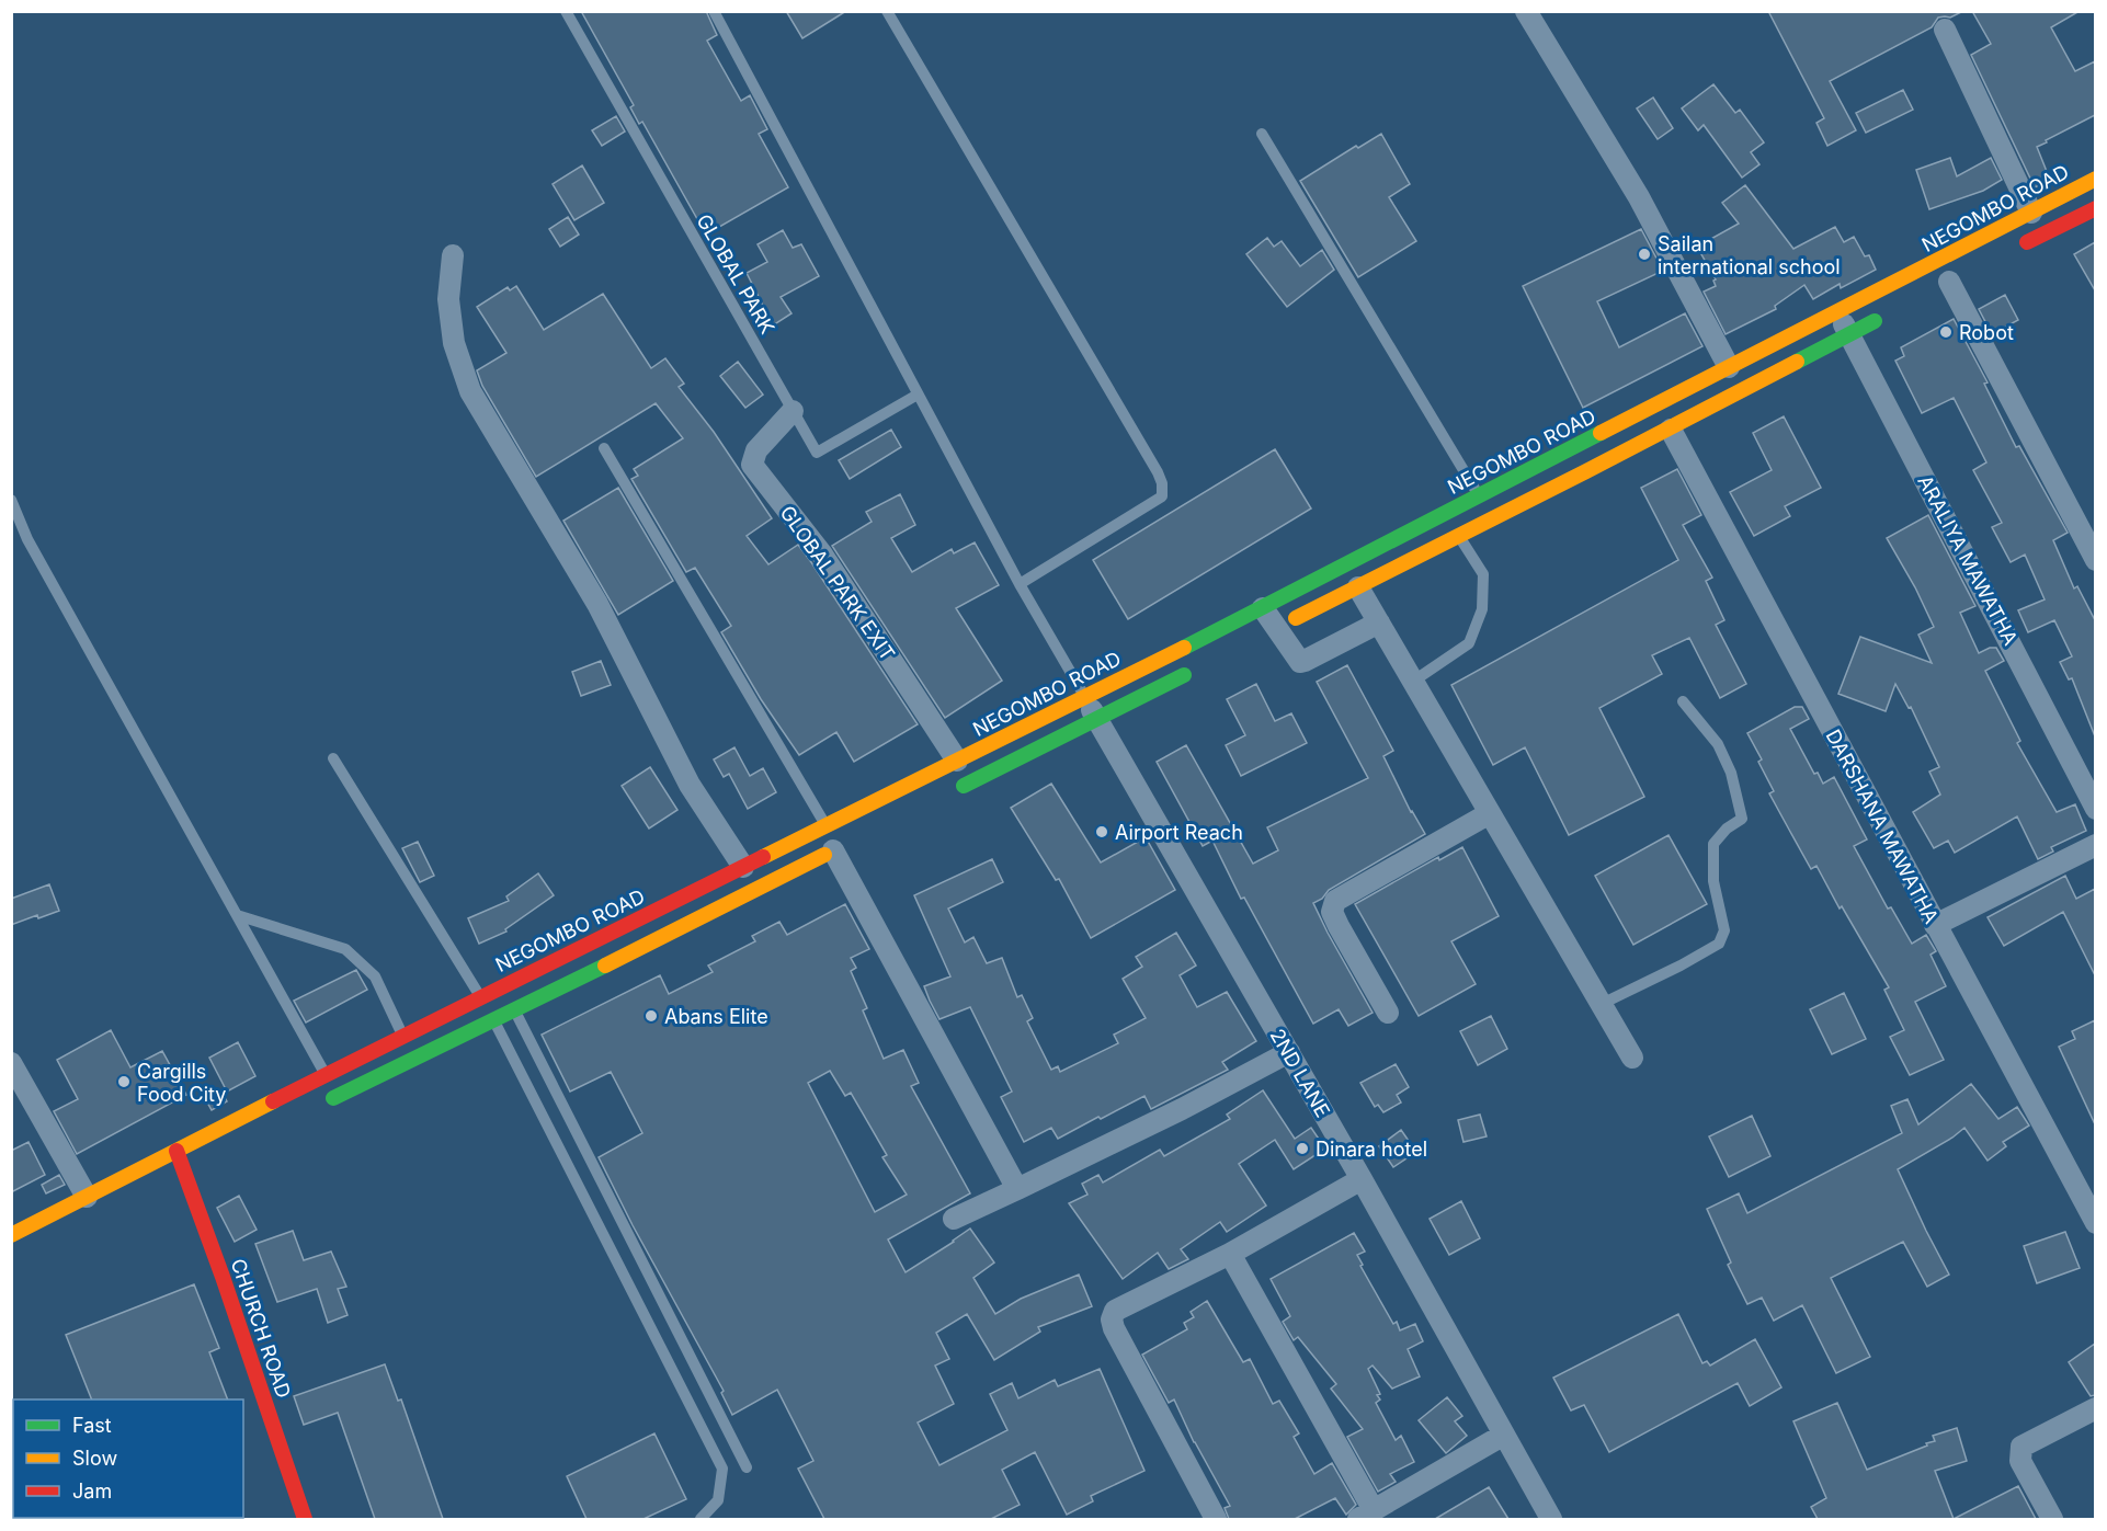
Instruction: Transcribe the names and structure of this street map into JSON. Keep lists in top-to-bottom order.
{
  "streets": {
    "main road": ["NEGOMBO ROAD", "CHURCH ROAD"],
    "street": [
      "ARALIYA MAWATHA",
      "GLOBAL PARK EXIT",
      "DARSHANA MAWATHA",
      "2ND LANE"
    ],
    "lane": ["GLOBAL PARK"]
  },
  "crossings": [
    ["NEGOMBO ROAD", "ARALIYA MAWATHA"],
    ["NEGOMBO ROAD", "GLOBAL PARK EXIT"],
    ["NEGOMBO ROAD", "2ND LANE"],
    ["NEGOMBO ROAD", "CHURCH ROAD"],
    ["GLOBAL PARK", "GLOBAL PARK EXIT"]
  ],
  "places": [
    "Sailan international school",
    "Robot",
    "Airport Reach",
    "Abans Elite",
    "Cargills Food City",
    "Dinara hotel"
  ],
  "legend": ["Fast", "Slow", "Jam"]
}
